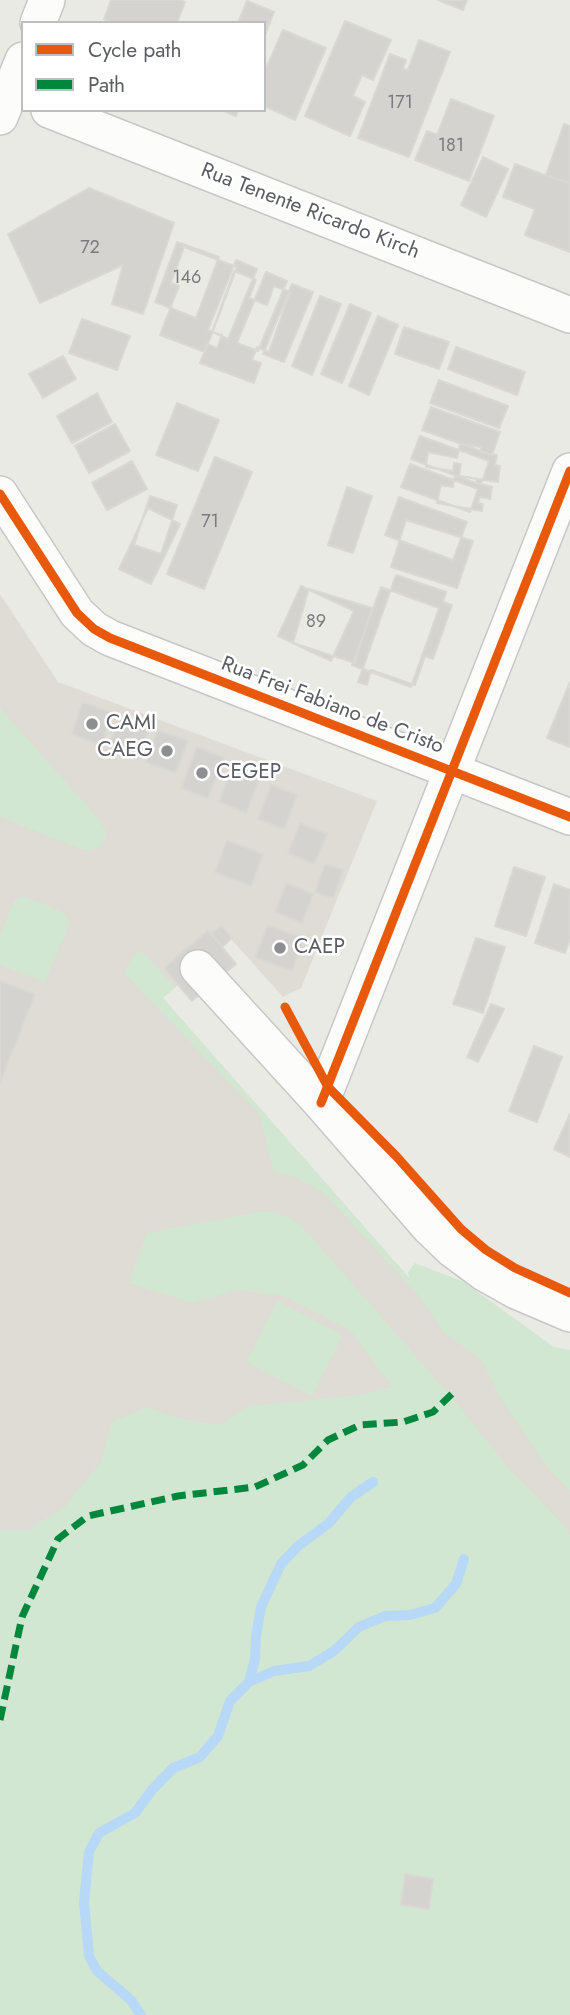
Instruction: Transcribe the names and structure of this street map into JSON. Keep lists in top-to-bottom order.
{
  "streets": {
    "street": ["Rua Tenente Ricardo Kirch", "Rua Frei Fabiano de Cristo"]
  },
  "places": [
    "CAMI",
    "CAEG",
    "CEGEP",
    "CAEP"
  ],
  "house_numbers": [
    "171",
    "181",
    "72",
    "146",
    "71",
    "89"
  ],
  "legend": ["Cycle path", "Path"]
}
